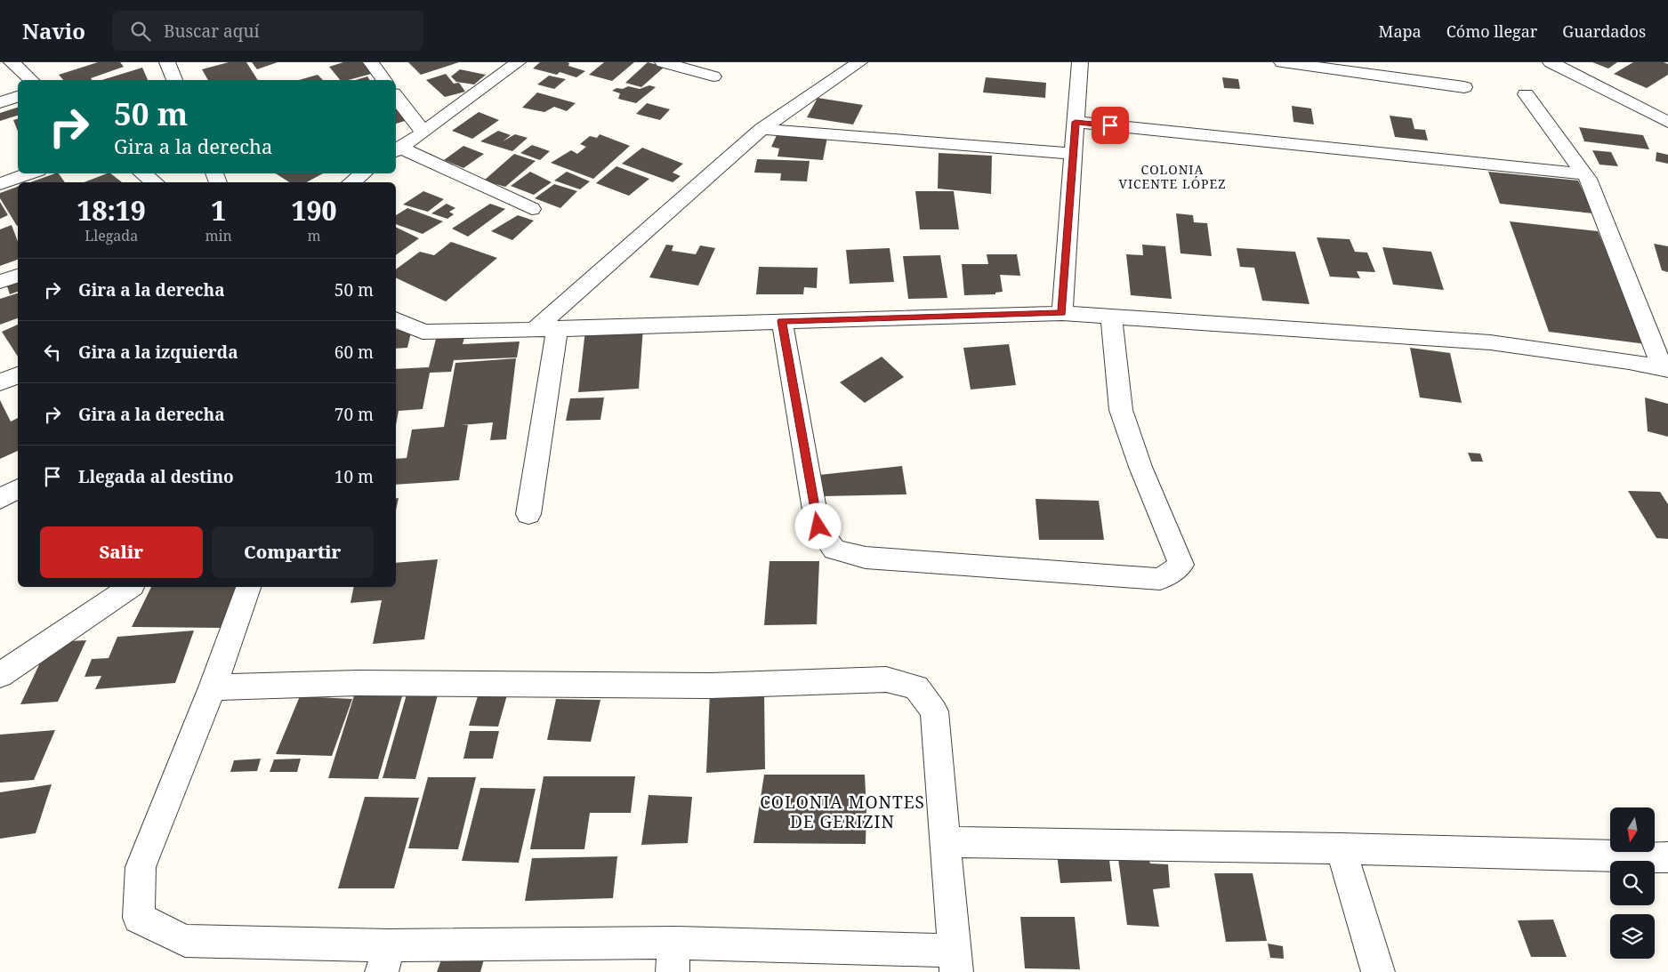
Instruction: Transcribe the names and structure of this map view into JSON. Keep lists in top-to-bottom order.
{
  "districts": ["COLONIA VICENTE LÓPEZ", "COLONIA MONTES DE GERIZIN"],
  "north": "bottom",
  "page": {
    "header": "Navio",
    "search": "Buscar aquí",
    "nav": ["Mapa", "Cómo llegar", "Guardados"],
    "turn": ["50 m", "Gira a la derecha"],
    "eta": [
      "18:19",
      "Llegada",
      "1",
      "min",
      "190",
      "m"
    ],
    "list": [
      {
        "name": "Gira a la derecha",
        "value": "50 m"
      },
      {
        "name": "Gira a la izquierda",
        "value": "60 m"
      },
      {
        "name": "Gira a la derecha",
        "value": "70 m"
      },
      {
        "name": "Llegada al destino",
        "value": "10 m"
      }
    ],
    "buttons": ["Salir", "Compartir"]
  }
}
